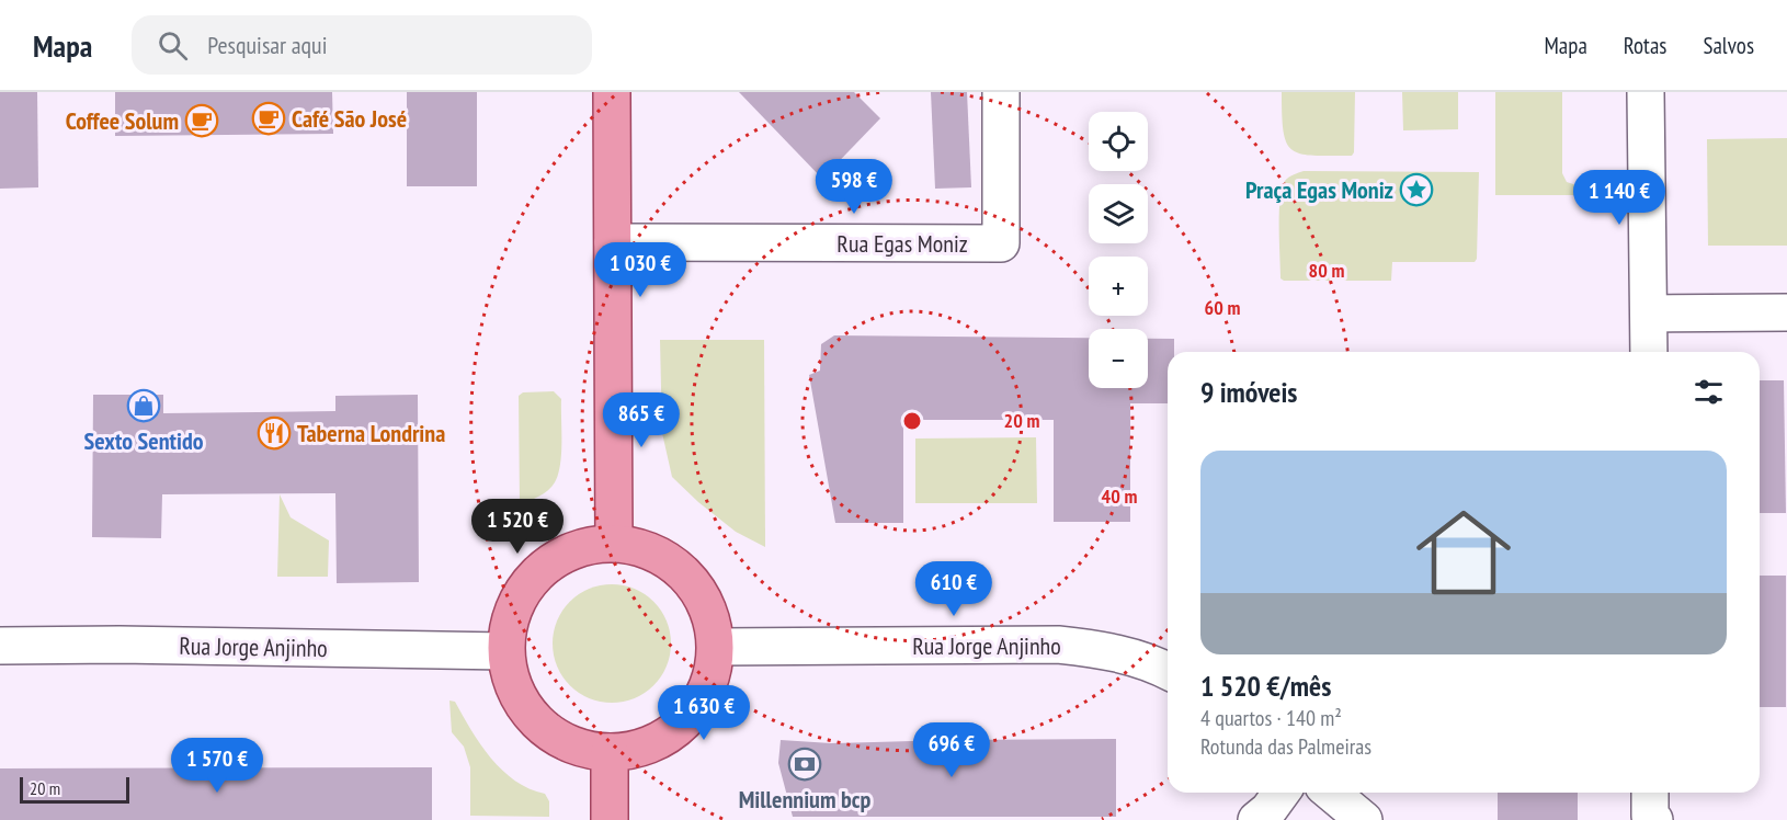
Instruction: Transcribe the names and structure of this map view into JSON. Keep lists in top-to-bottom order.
{
  "streets": {
    "street": ["Rua Egas Moniz", "Rua Jorge Anjinho"]
  },
  "places": {
    "cafe": ["Café São José", "Coffee Solum"],
    "place": ["Praça Egas Moniz"],
    "shop": ["Sexto Sentido"],
    "restaurant": ["Taberna Londrina"],
    "bank": ["Millennium bcp"]
  },
  "scale_bar": "20 m",
  "page": {
    "header": "Mapa",
    "search": "Pesquisar aqui",
    "nav": ["Mapa", "Rotas", "Salvos"],
    "map_buttons": ["+", "−"],
    "price": [
      "598 €",
      "1 140 €",
      "1 030 €",
      "865 €",
      "1 520 €",
      "610 €",
      "1 630 €",
      "696 €",
      "1 570 €"
    ],
    "heading": "9 imóveis",
    "list": [
      {
        "name": "1 520 €/mês",
        "note": "4 quartos · 140 m² · Rotunda das Palmeiras"
      }
    ],
    "scale": "20 m"
  },
  "rings": [
    "80 m",
    "60 m",
    "20 m",
    "40 m"
  ]
}
